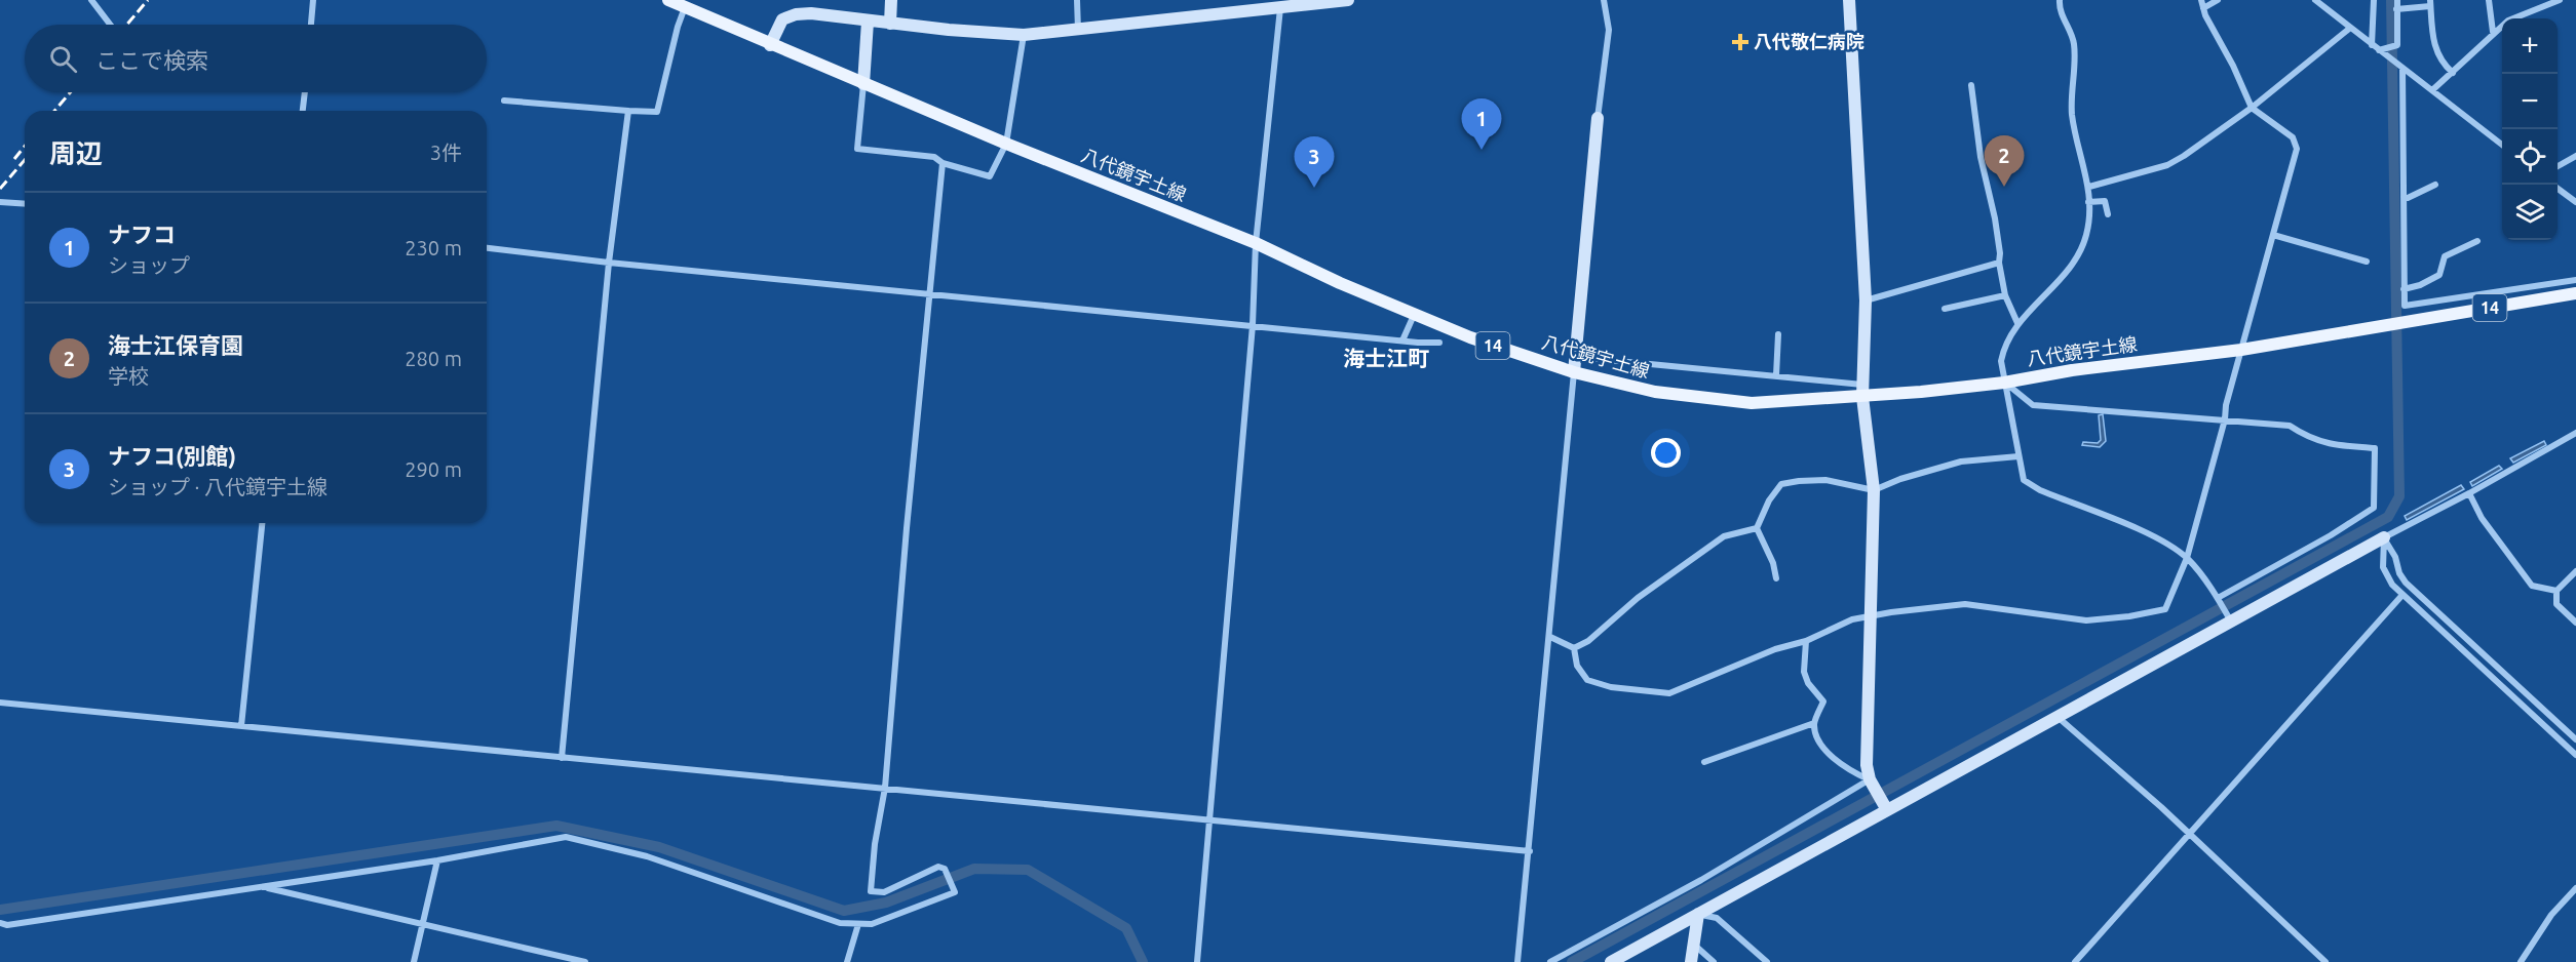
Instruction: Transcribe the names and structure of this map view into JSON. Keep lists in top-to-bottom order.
{
  "streets": {
    "main road": ["八代鏡宇土線", "14"]
  },
  "districts": ["海士江町"],
  "places": {
    "health": ["八代敬仁病院"]
  },
  "page": {
    "map_buttons": ["+", "−"],
    "search": "ここで検索",
    "pins": ["1", "2", "3"],
    "heading": ["周辺", "3件"],
    "list": [
      {
        "mark": "1",
        "name": "ナフコ",
        "note": "ショップ",
        "value": "230 m"
      },
      {
        "mark": "2",
        "name": "海士江保育園",
        "note": "学校",
        "value": "280 m"
      },
      {
        "mark": "3",
        "name": "ナフコ(別館)",
        "note": "ショップ · 八代鏡宇土線",
        "value": "290 m"
      }
    ]
  }
}
